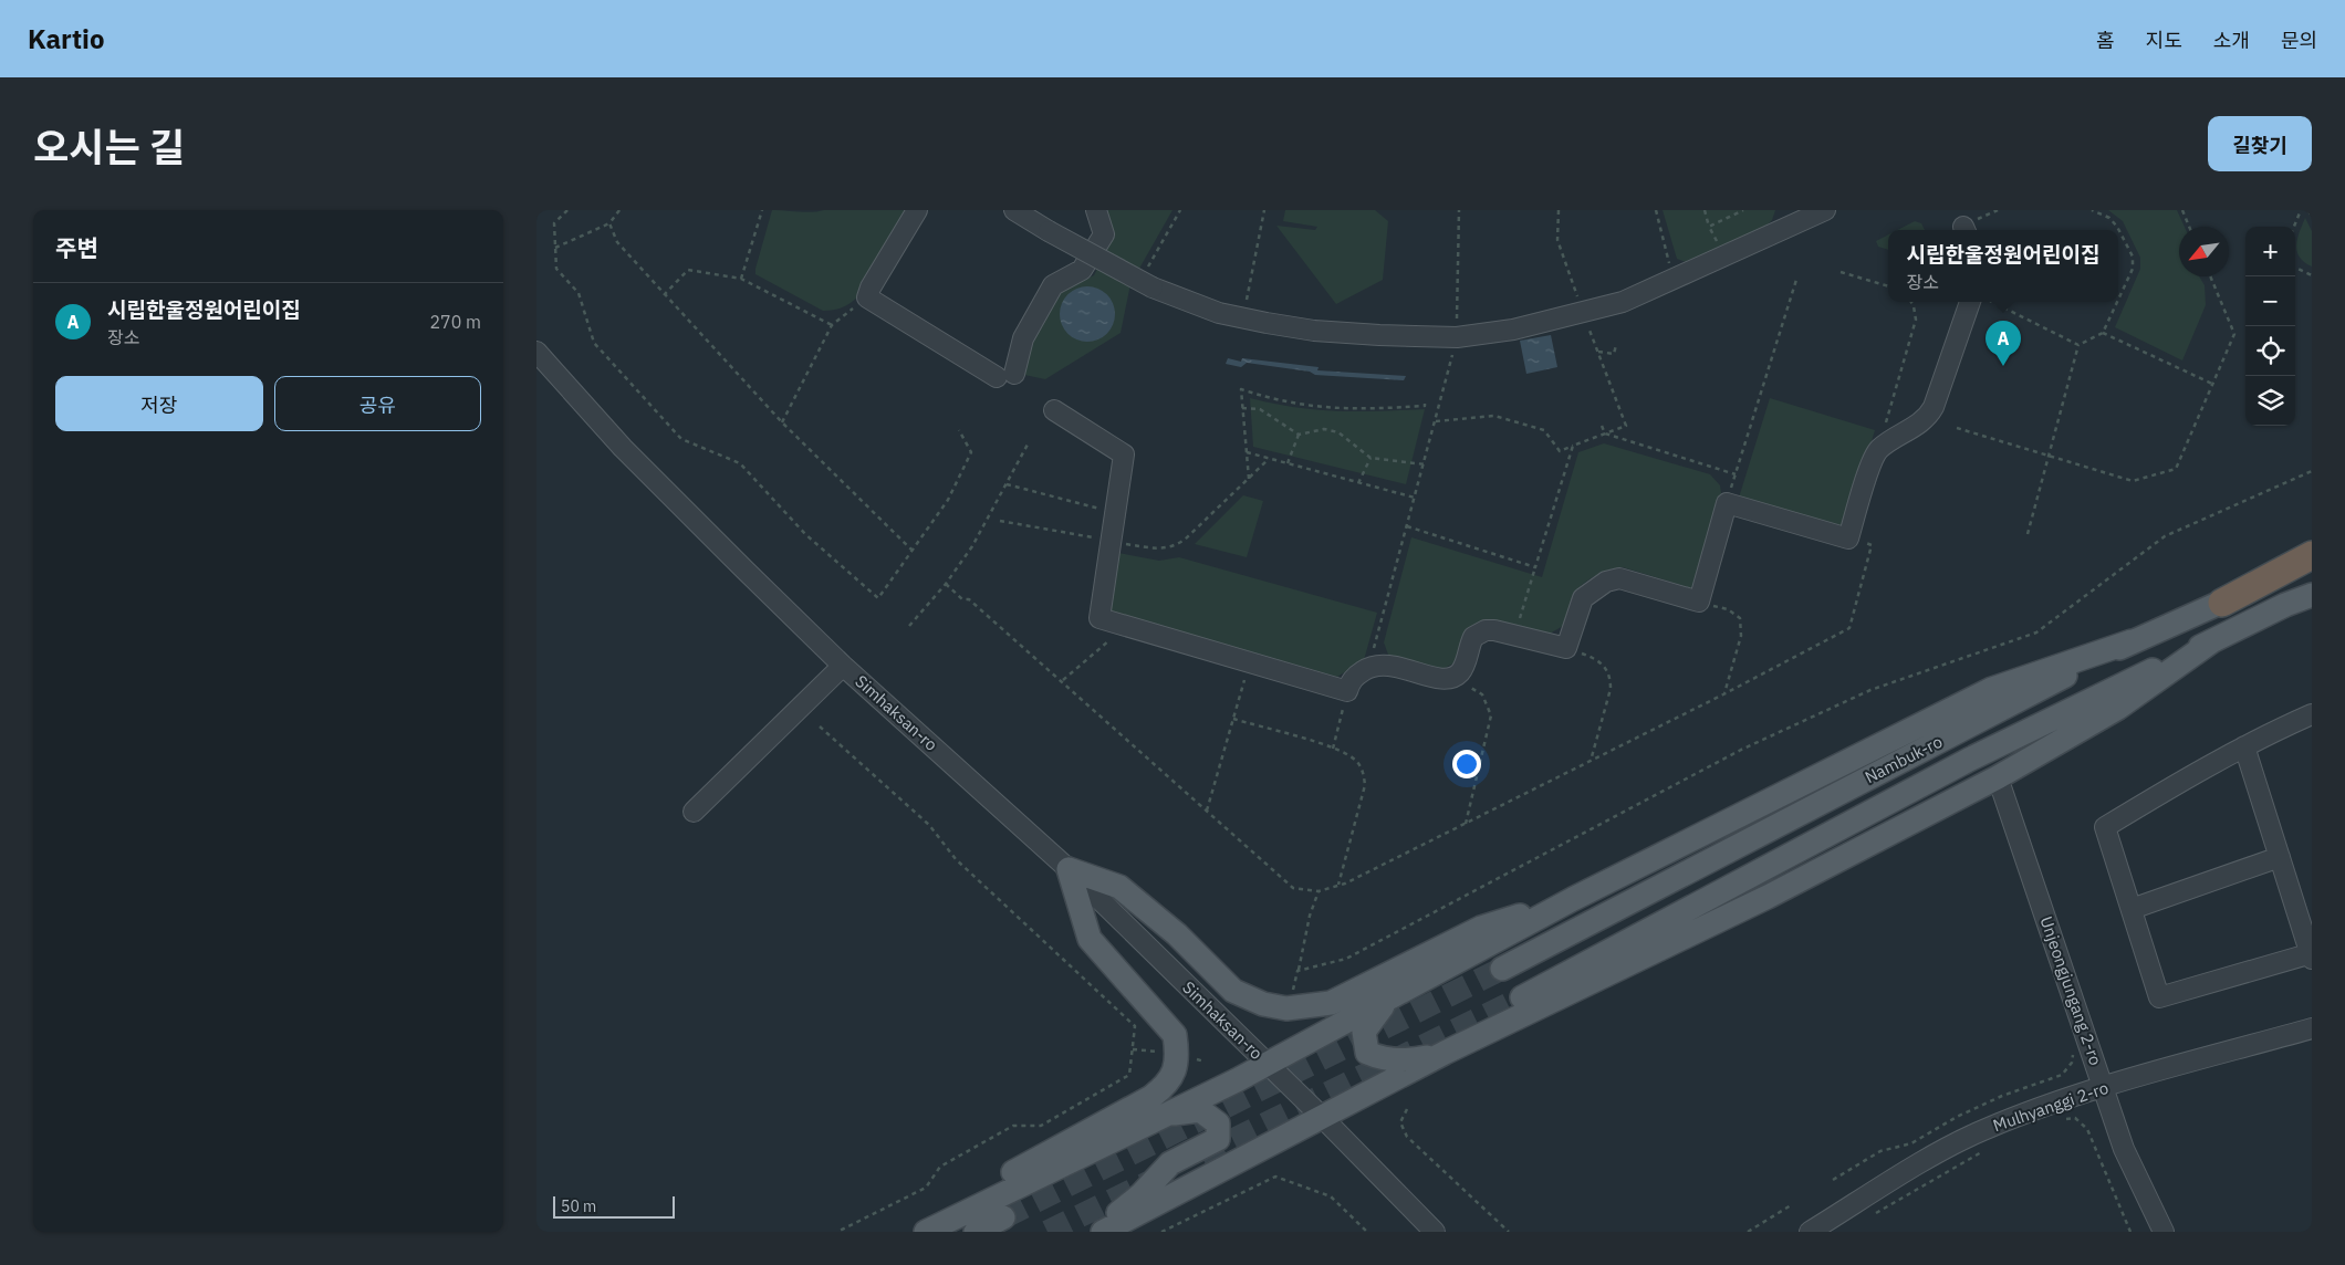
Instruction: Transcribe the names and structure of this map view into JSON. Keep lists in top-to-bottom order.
{
  "streets": {
    "main road": ["Nambuk-ro"],
    "street": ["Simhaksan-ro", "Unjeongjungang 2-ro", "Mulhyanggi 2-ro"]
  },
  "crossings": [
    ["Unjeongjungang 2-ro", "Mulhyanggi 2-ro"]
  ],
  "scale_bar": "50 m",
  "north": "bottom left",
  "page": {
    "header": "Kartio",
    "nav": [
      "홈",
      "지도",
      "소개",
      "문의"
    ],
    "title": "오시는 길",
    "buttons": [
      "길찾기",
      ["저장", "공유"]
    ],
    "heading": "주변",
    "map_buttons": ["+", "−"],
    "popup": ["시립한울정원어린이집", "장소"],
    "list": [
      {
        "mark": "A",
        "name": "시립한울정원어린이집",
        "note": "장소",
        "value": "270 m"
      }
    ],
    "pins": "A",
    "scale": "50 m"
  }
}
